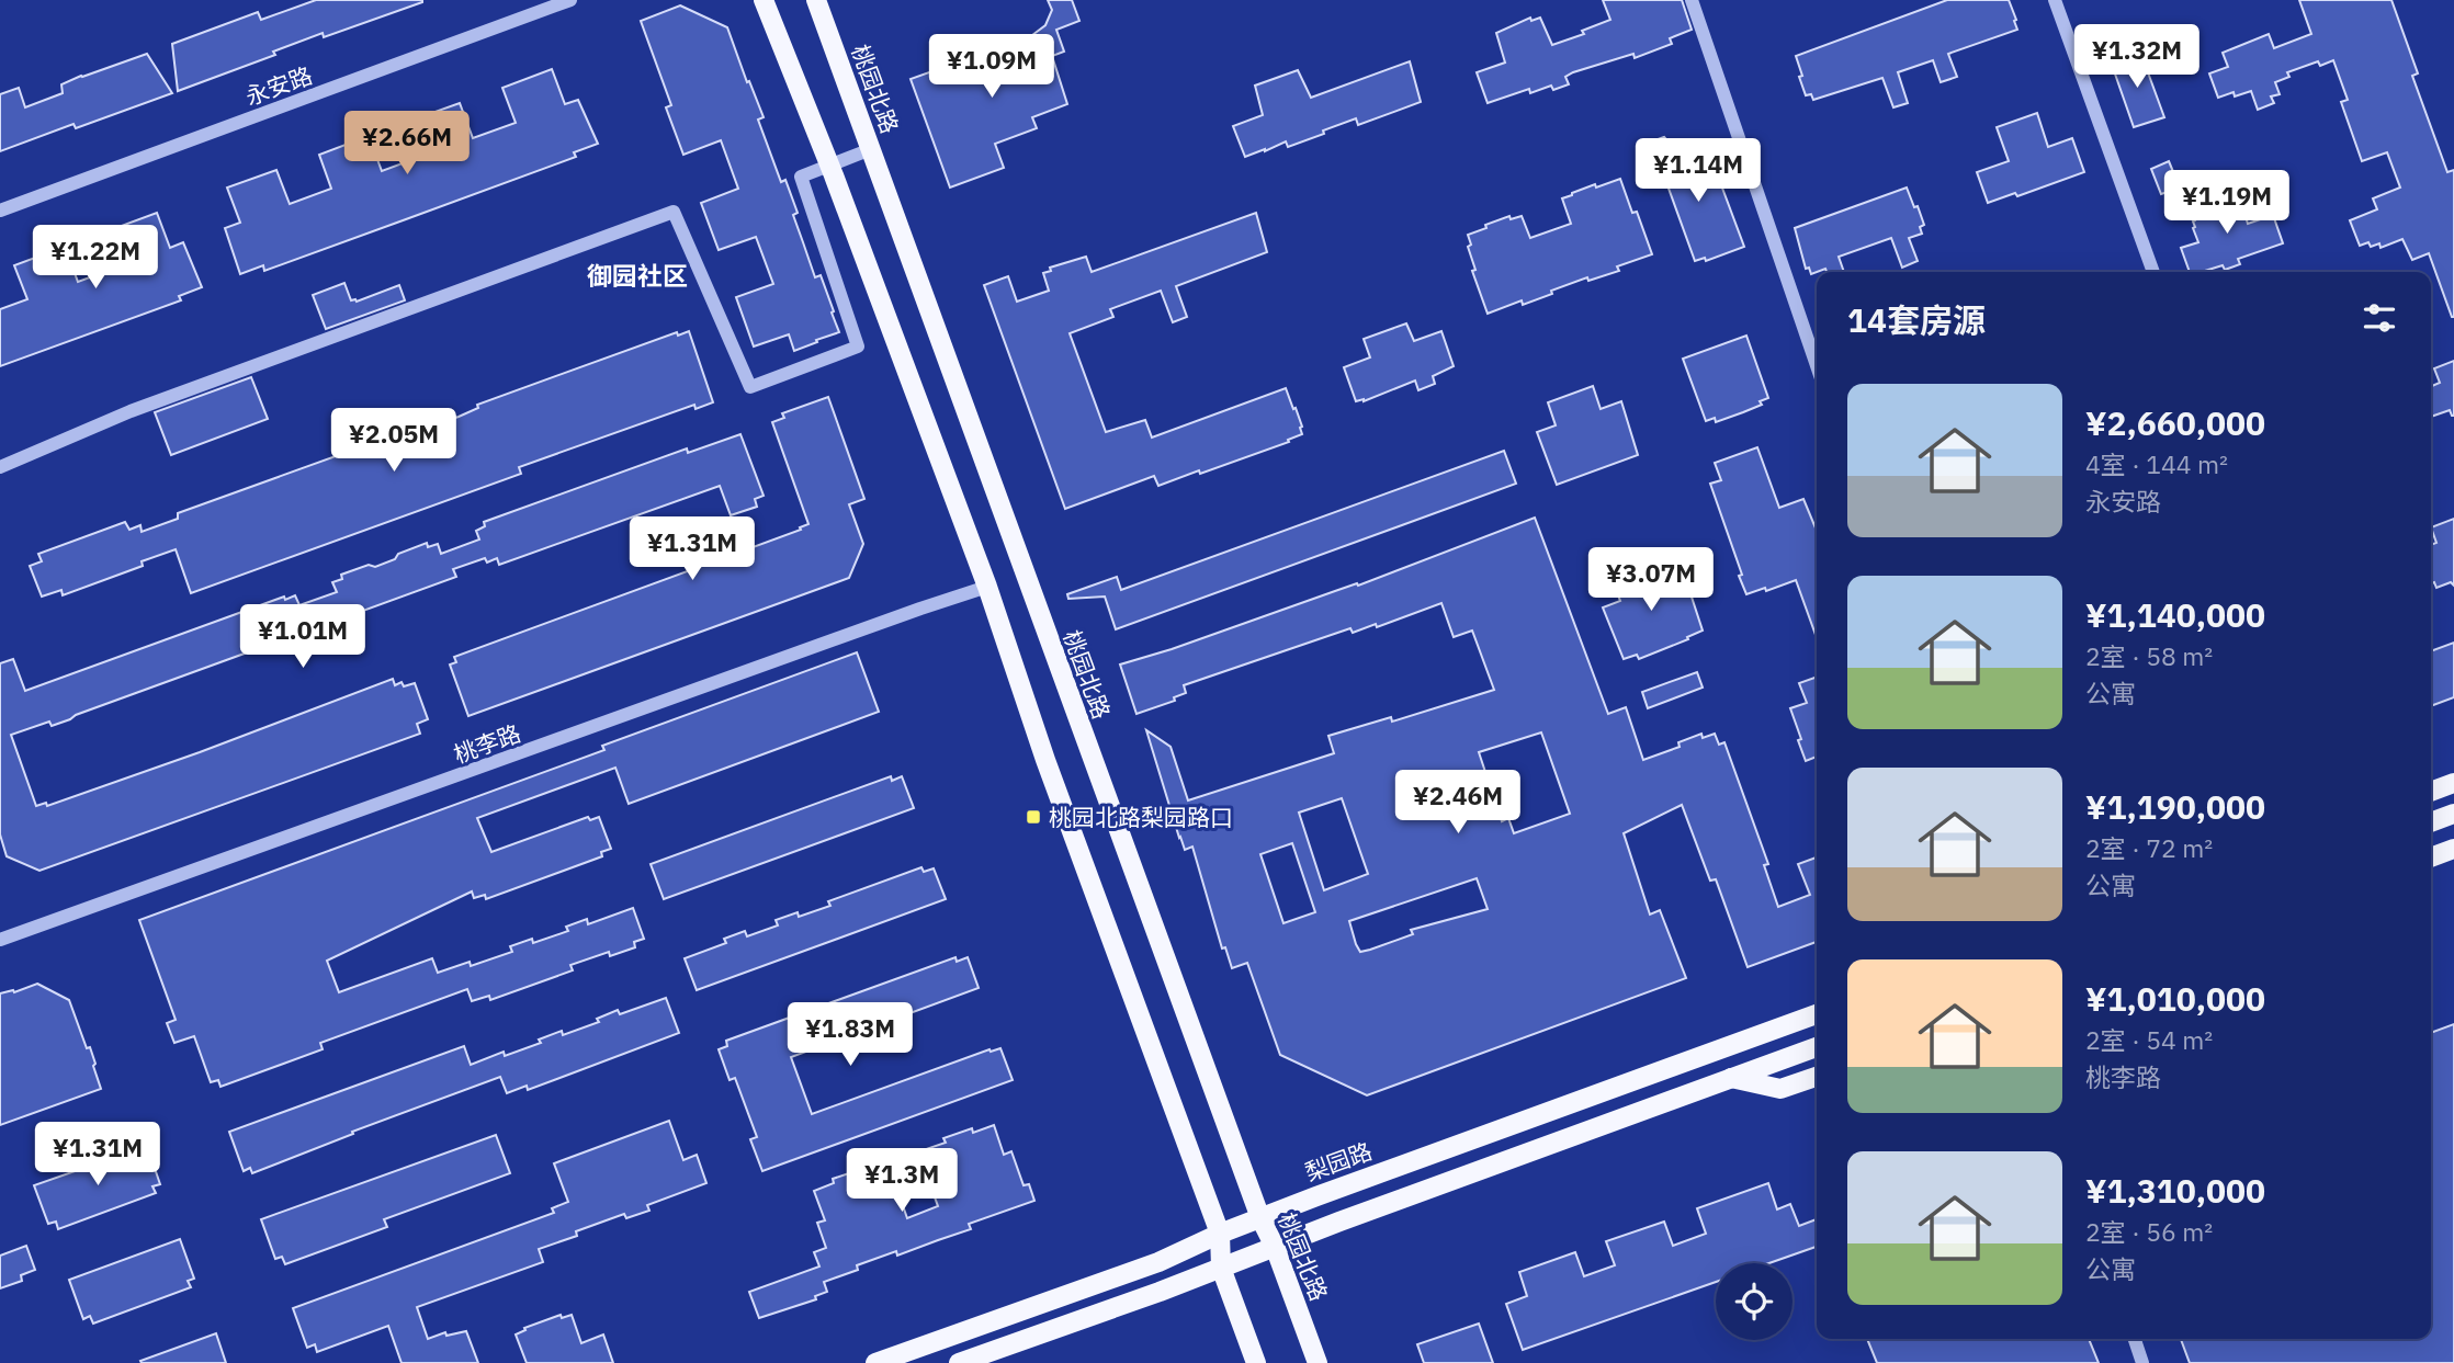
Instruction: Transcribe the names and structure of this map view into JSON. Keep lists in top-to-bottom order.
{
  "streets": {
    "main road": ["桃园北路", "梨园路"],
    "street": ["永安路", "桃李路"]
  },
  "crossings": [
    ["桃园北路", "梨园路"]
  ],
  "districts": ["御园社区"],
  "places": {
    "transit": ["桃园北路梨园路口"]
  },
  "page": {
    "price": [
      "¥1.32M",
      "¥1.09M",
      "¥2.66M",
      "¥1.14M",
      "¥1.19M",
      "¥1.22M",
      "¥2.05M",
      "¥1.31M",
      "¥3.07M",
      "¥1.01M",
      "¥2.46M",
      "¥1.83M",
      "¥1.31M",
      "¥1.3M"
    ],
    "heading": "14套房源",
    "list": [
      {
        "name": "¥2,660,000",
        "note": "4室 · 144 m² · 永安路"
      },
      {
        "name": "¥1,140,000",
        "note": "2室 · 58 m² · 公寓"
      },
      {
        "name": "¥1,190,000",
        "note": "2室 · 72 m² · 公寓"
      },
      {
        "name": "¥1,010,000",
        "note": "2室 · 54 m² · 桃李路"
      },
      {
        "name": "¥1,310,000",
        "note": "2室 · 56 m² · 公寓"
      }
    ]
  }
}
